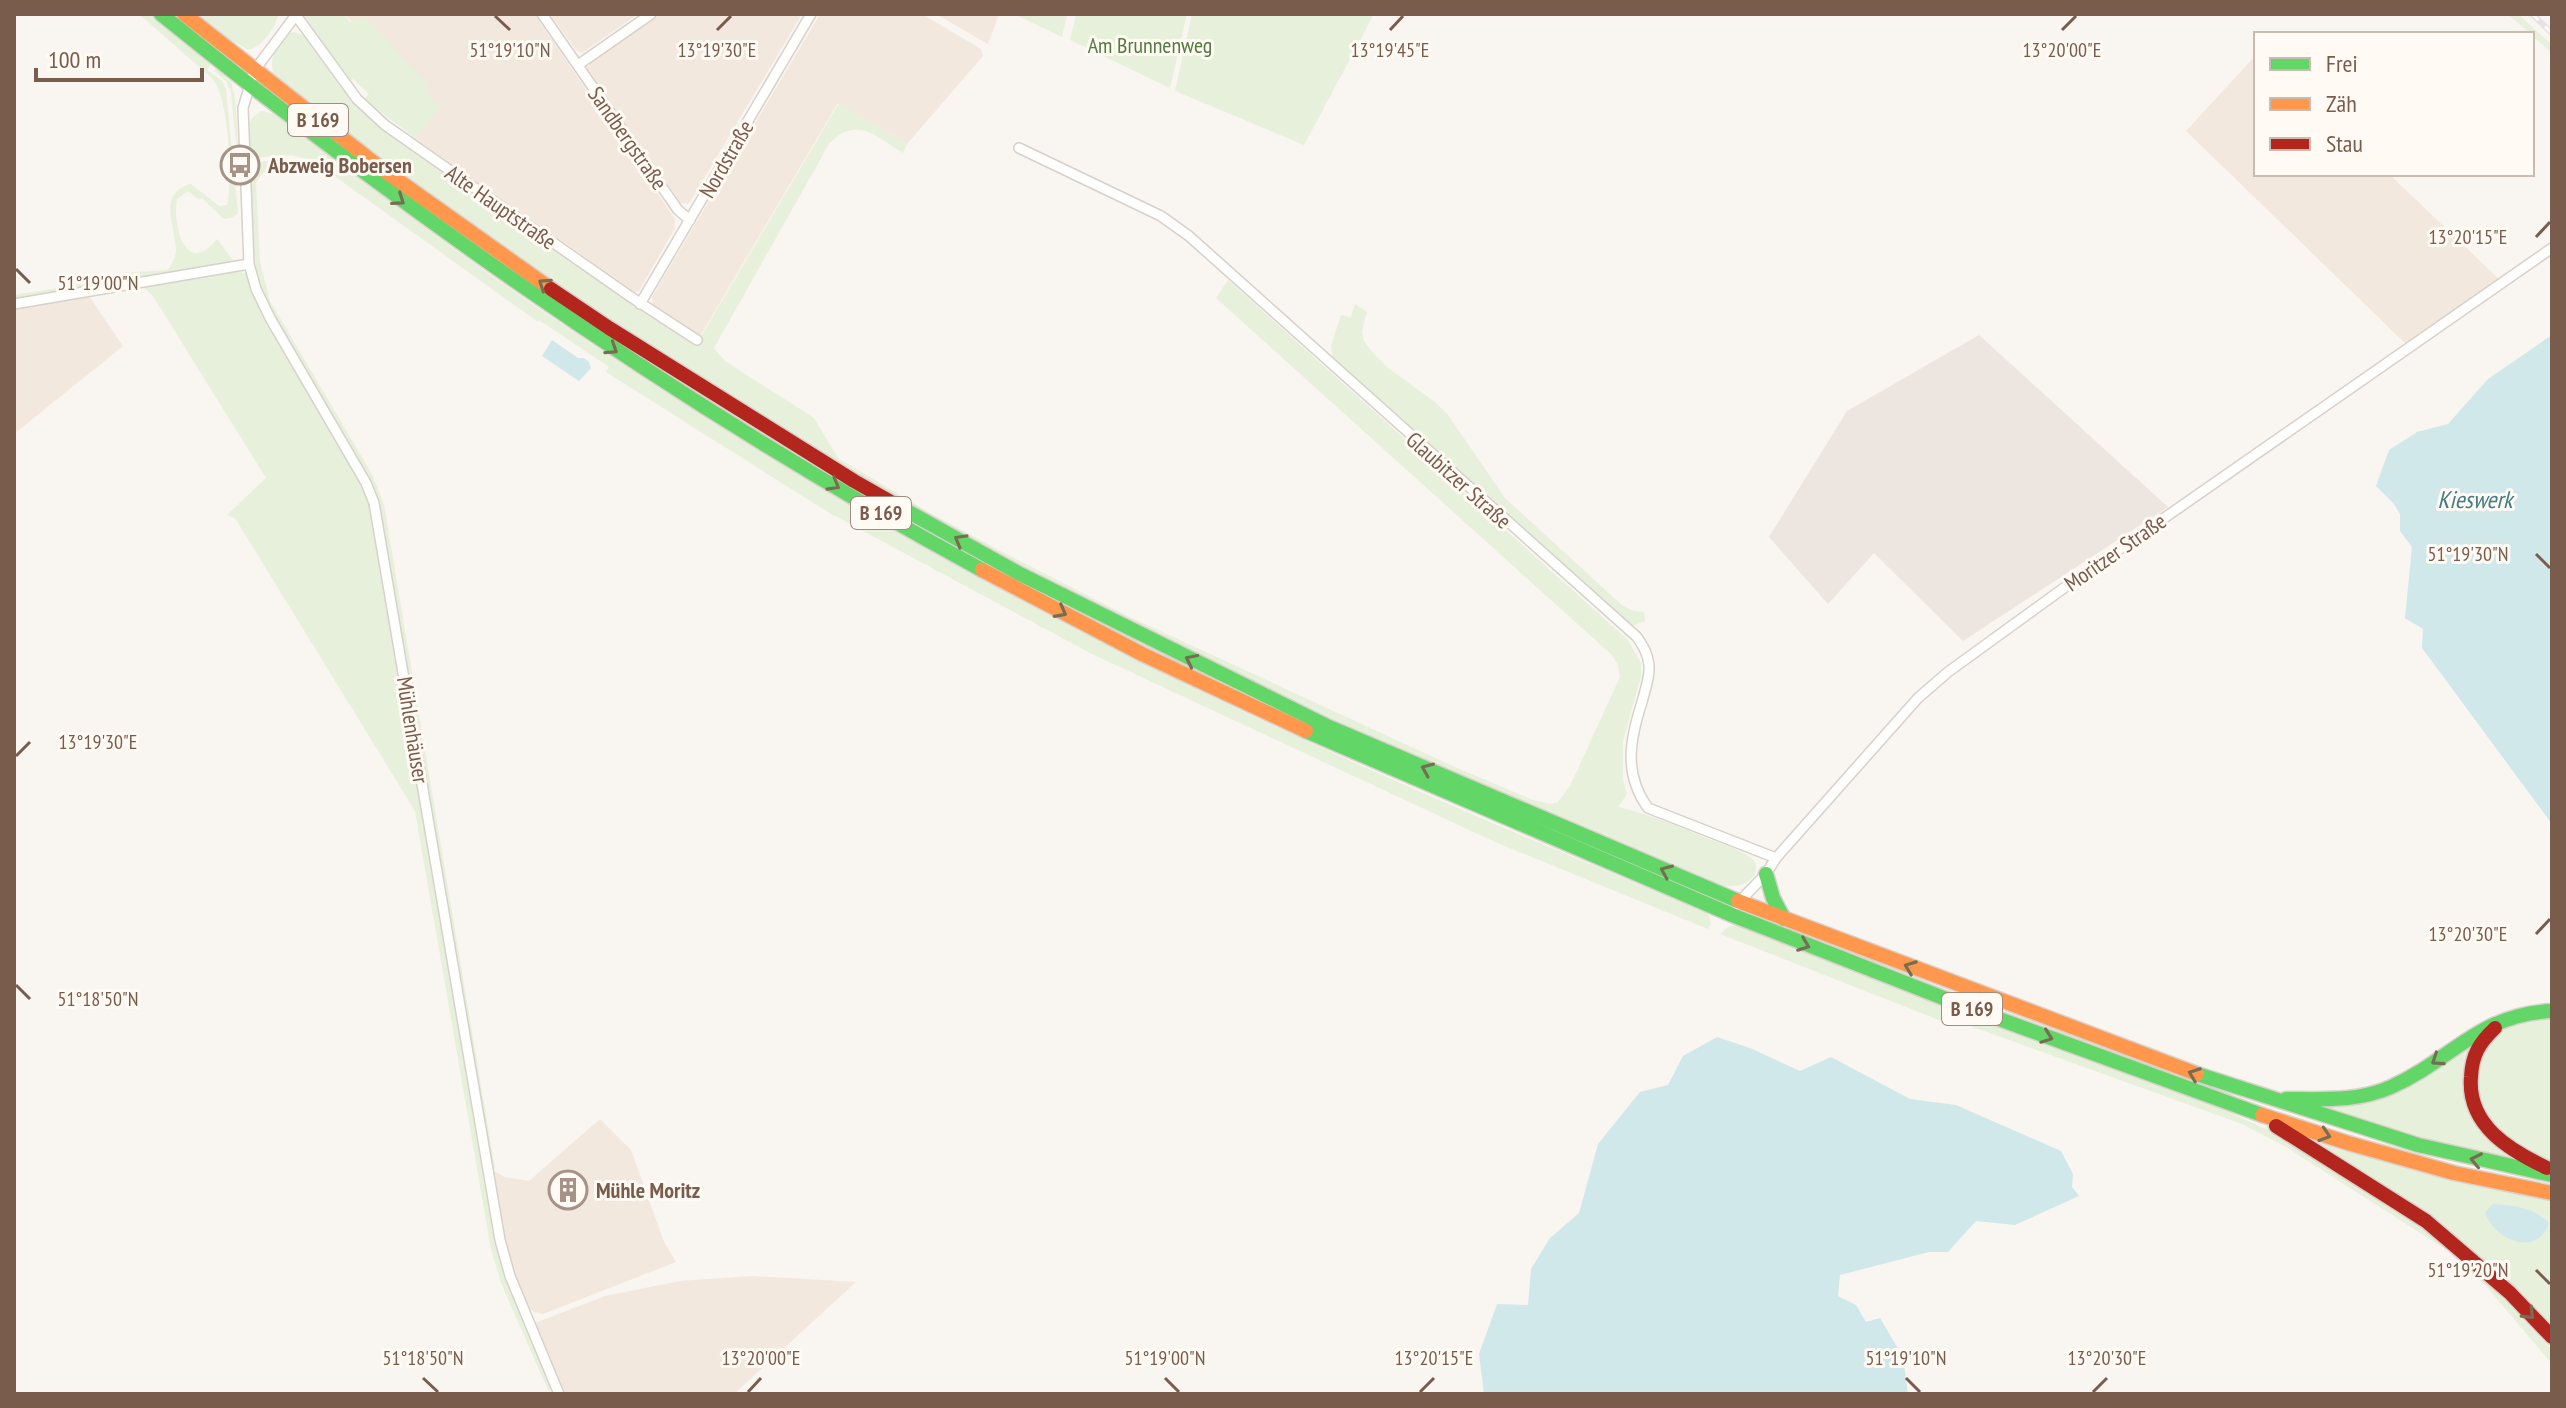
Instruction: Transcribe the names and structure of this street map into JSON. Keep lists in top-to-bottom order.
{
  "streets": {
    "main road": ["B 169"],
    "street": [
      "Sandbergstraße",
      "Nordstraße",
      "Alte Hauptstraße",
      "Glaubitzer Straße",
      "Moritzer Straße",
      "Mühlenhäuser"
    ]
  },
  "crossings": [
    ["B 169", "Moritzer Straße"],
    ["B 169", "Mühlenhäuser"],
    ["Sandbergstraße", "Nordstraße"],
    ["Nordstraße", "Alte Hauptstraße"],
    ["Glaubitzer Straße", "Moritzer Straße"]
  ],
  "water": ["Kieswerk"],
  "parks": ["Am Brunnenweg"],
  "places": {
    "bus stop": ["Abzweig Bobersen"],
    "building": ["Mühle Moritz"]
  },
  "legend": ["Frei", "Zäh", "Stau"],
  "scale_bar": "100 m",
  "coordinates": [
    "51°19'10\"N",
    "13°19'30\"E",
    "13°19'45\"E",
    "13°20'00\"E",
    "13°20'15\"E",
    "51°19'00\"N",
    "51°19'30\"N",
    "13°20'30\"E",
    "51°18'50\"N",
    "51°19'20\"N"
  ]
}
